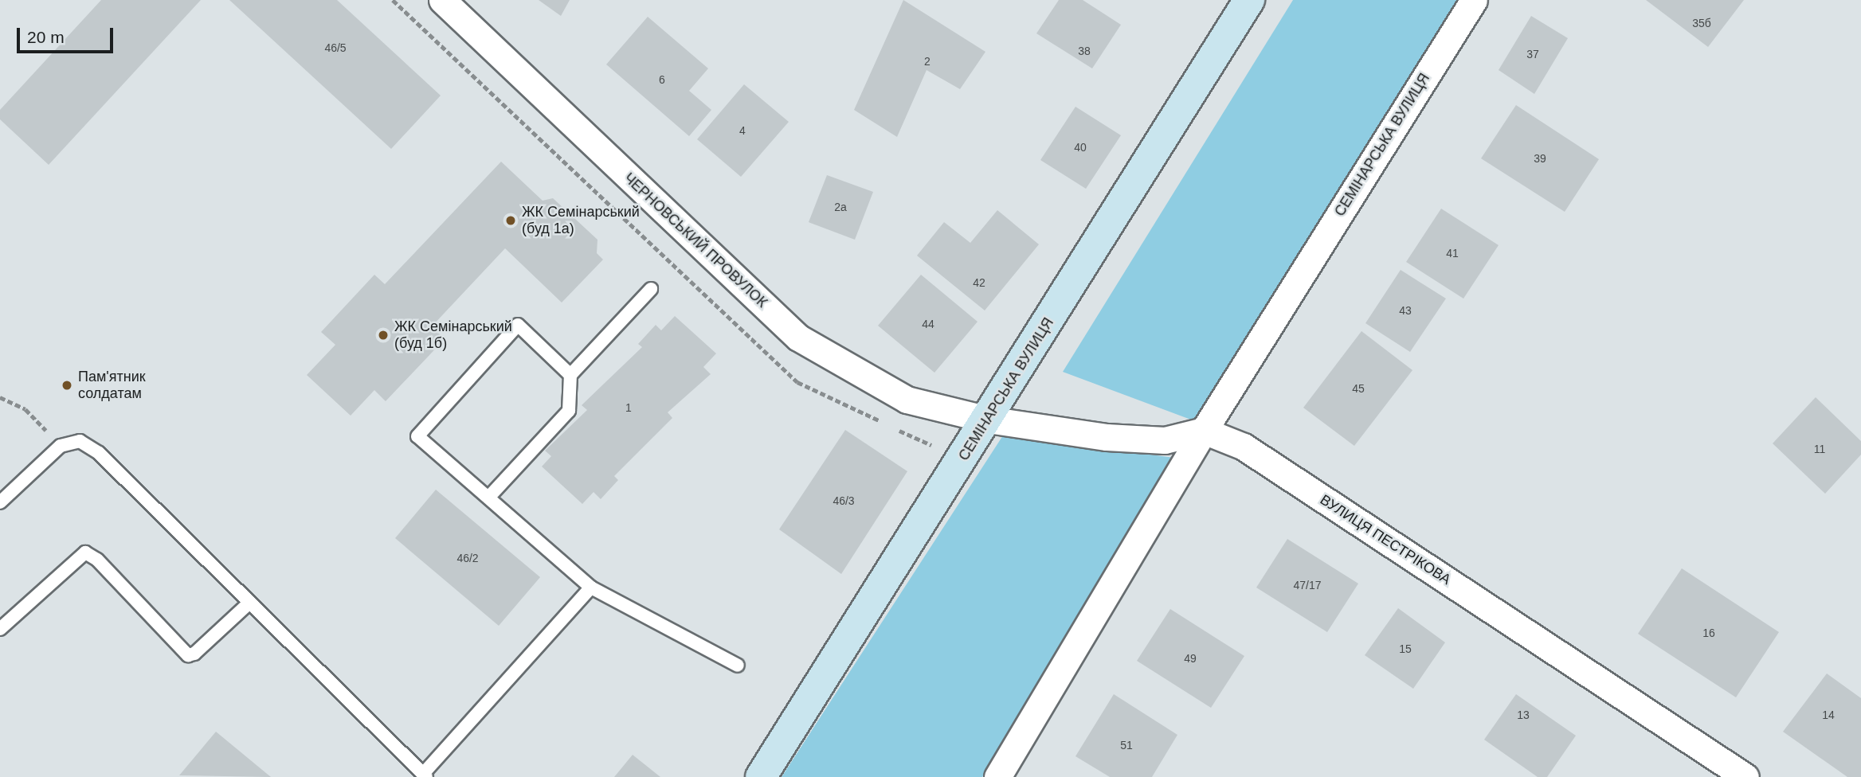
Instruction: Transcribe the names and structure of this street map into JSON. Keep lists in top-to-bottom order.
{
  "streets": {
    "main road": ["СЕМІНАРСЬКА ВУЛИЦЯ"],
    "street": ["ЧЕРНОВСЬКИЙ ПРОВУЛОК", "ВУЛИЦЯ ПЕСТРІКОВА"]
  },
  "crossings": [
    ["СЕМІНАРСЬКА ВУЛИЦЯ", "ЧЕРНОВСЬКИЙ ПРОВУЛОК"],
    ["СЕМІНАРСЬКА ВУЛИЦЯ", "ВУЛИЦЯ ПЕСТРІКОВА"]
  ],
  "places": ["ЖК Семінарський (буд 1а)", "ЖК Семінарський (буд 1б)", "Пам'ятник солдатам"],
  "house_numbers": [
    "35б",
    "46/5",
    "38",
    "37",
    "2",
    "6",
    "4",
    "40",
    "39",
    "2а",
    "41",
    "42",
    "43",
    "44",
    "45",
    "1",
    "11",
    "46/3",
    "46/2",
    "47/17",
    "16",
    "15",
    "49",
    "13",
    "14",
    "51"
  ],
  "scale_bar": "20 m"
}
